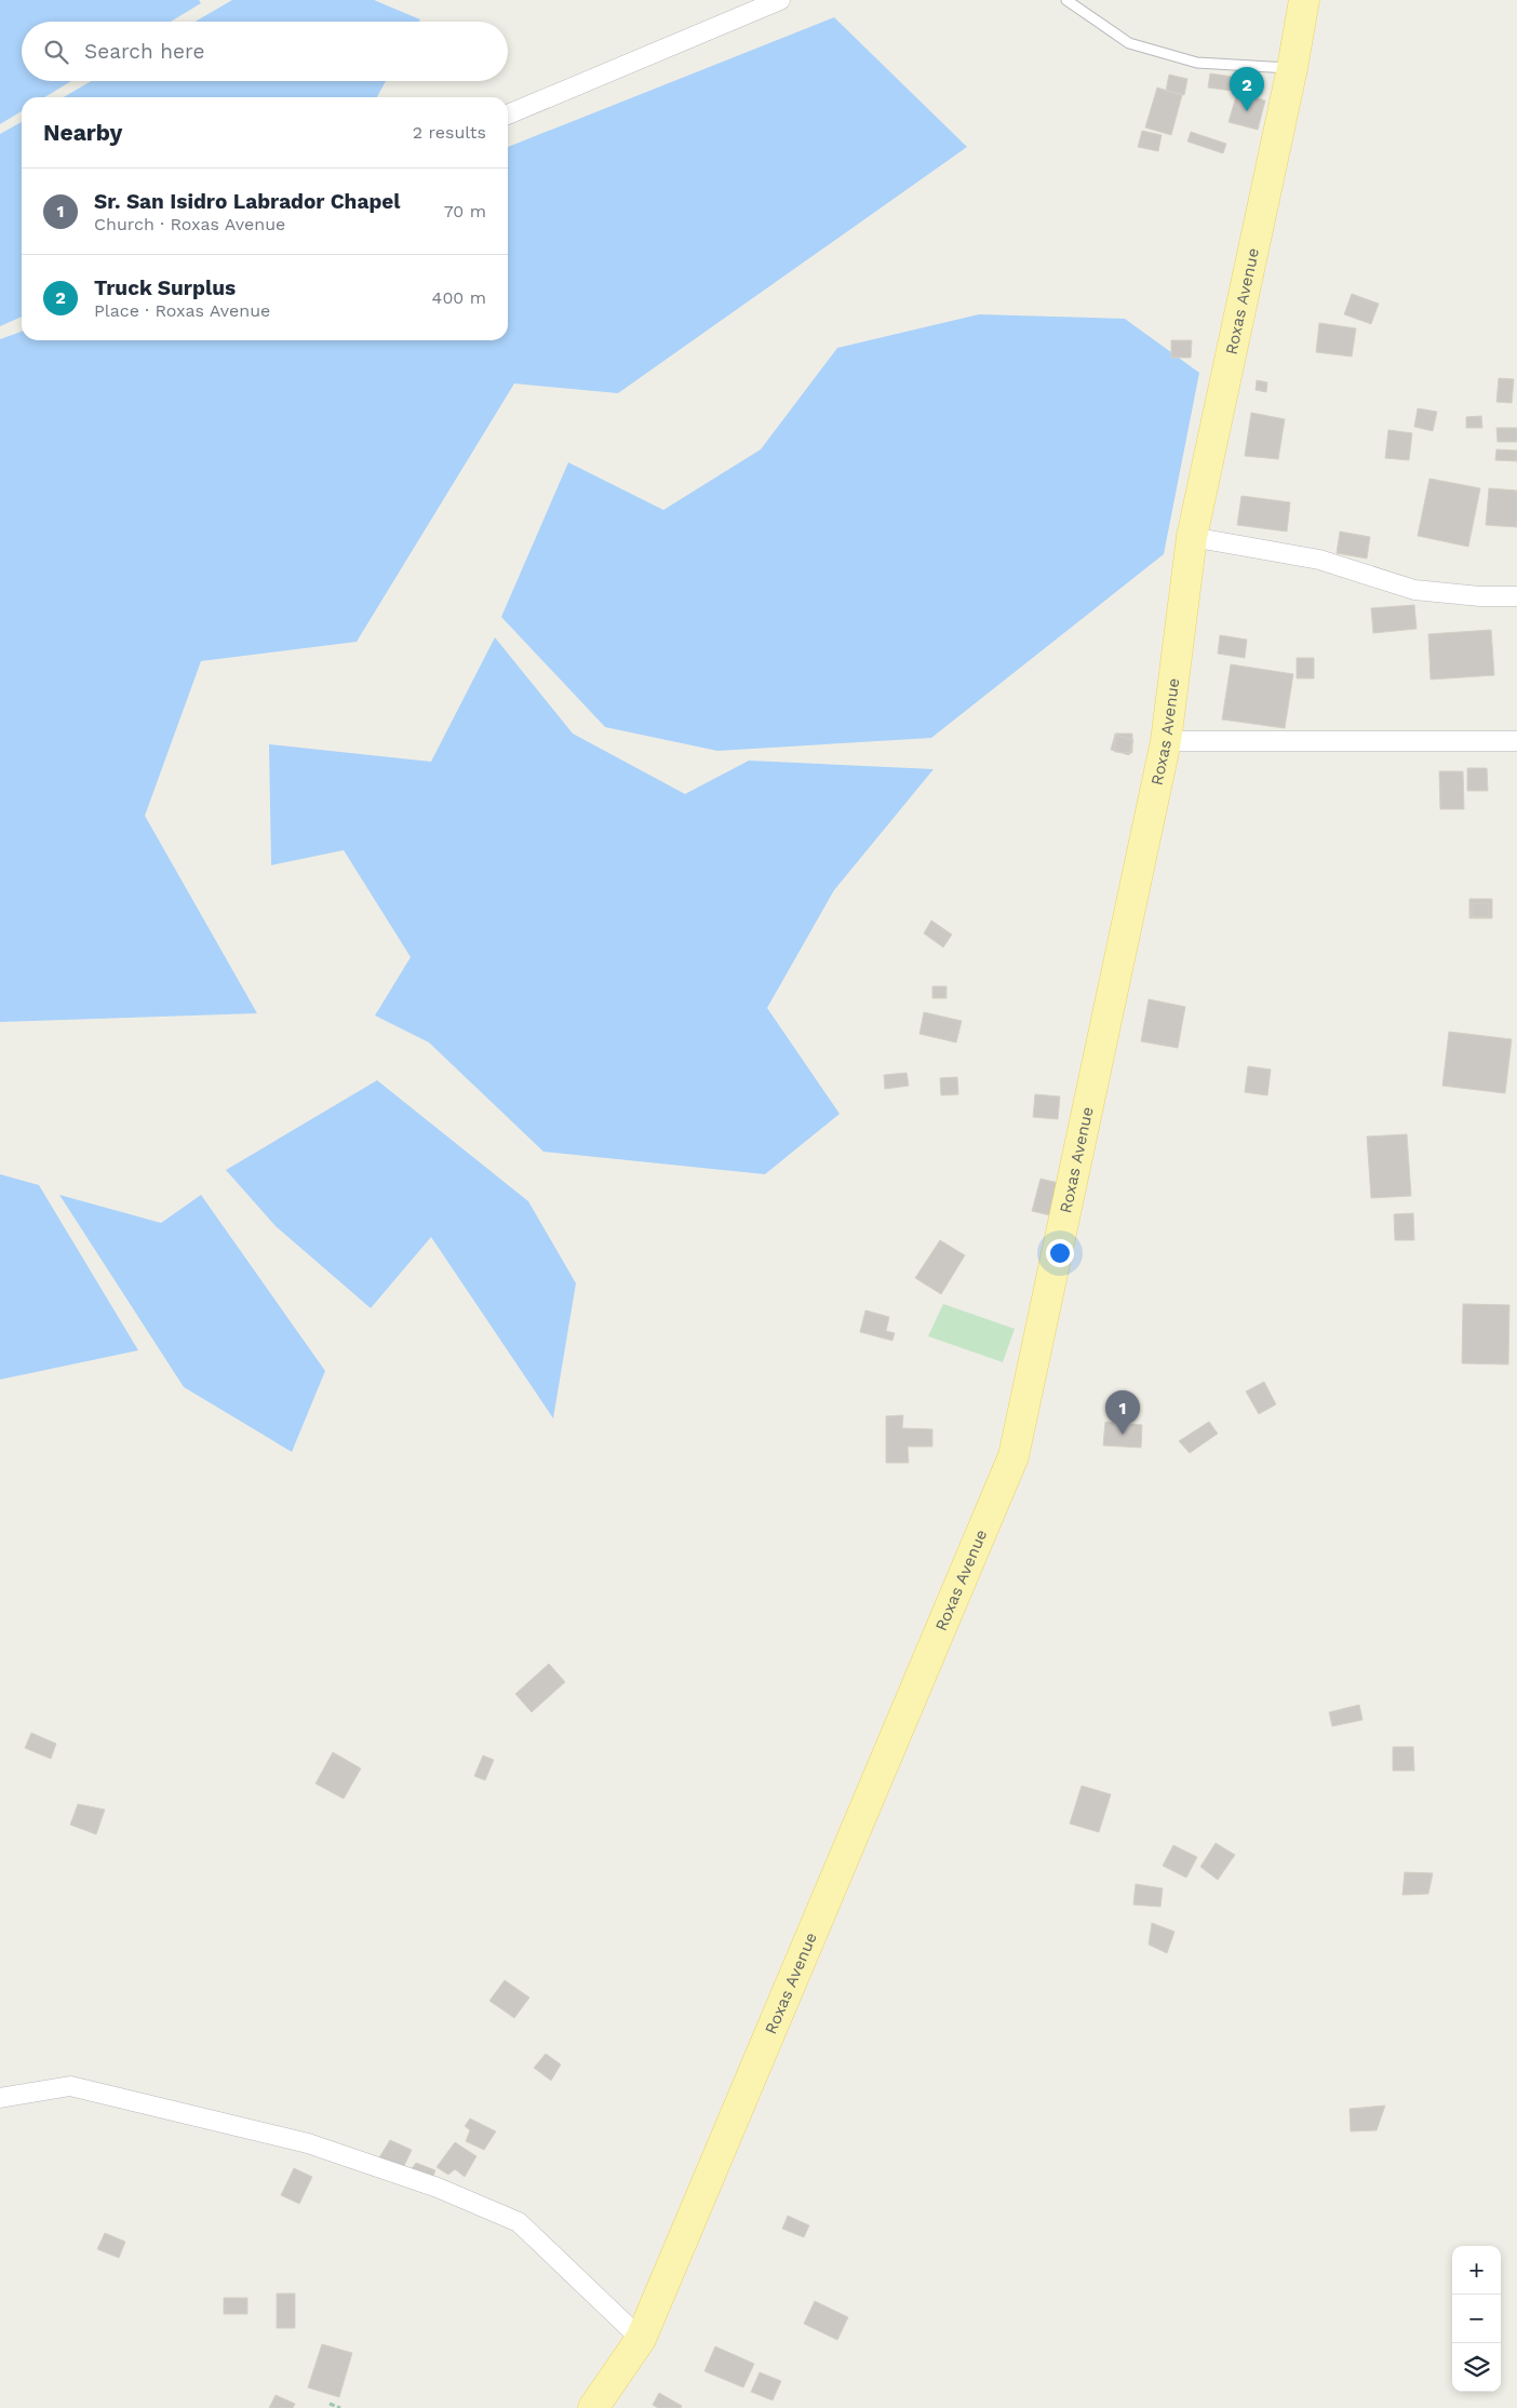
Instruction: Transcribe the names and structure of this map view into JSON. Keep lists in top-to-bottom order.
{
  "streets": {
    "main road": ["Roxas Avenue"]
  },
  "page": {
    "search": "Search here",
    "pins": ["2", "1"],
    "heading": ["Nearby", "2 results"],
    "list": [
      {
        "mark": "1",
        "name": "Sr. San Isidro Labrador Chapel",
        "note": "Church · Roxas Avenue",
        "value": "70 m"
      },
      {
        "mark": "2",
        "name": "Truck Surplus",
        "note": "Place · Roxas Avenue",
        "value": "400 m"
      }
    ],
    "map_buttons": ["+", "−"]
  }
}
